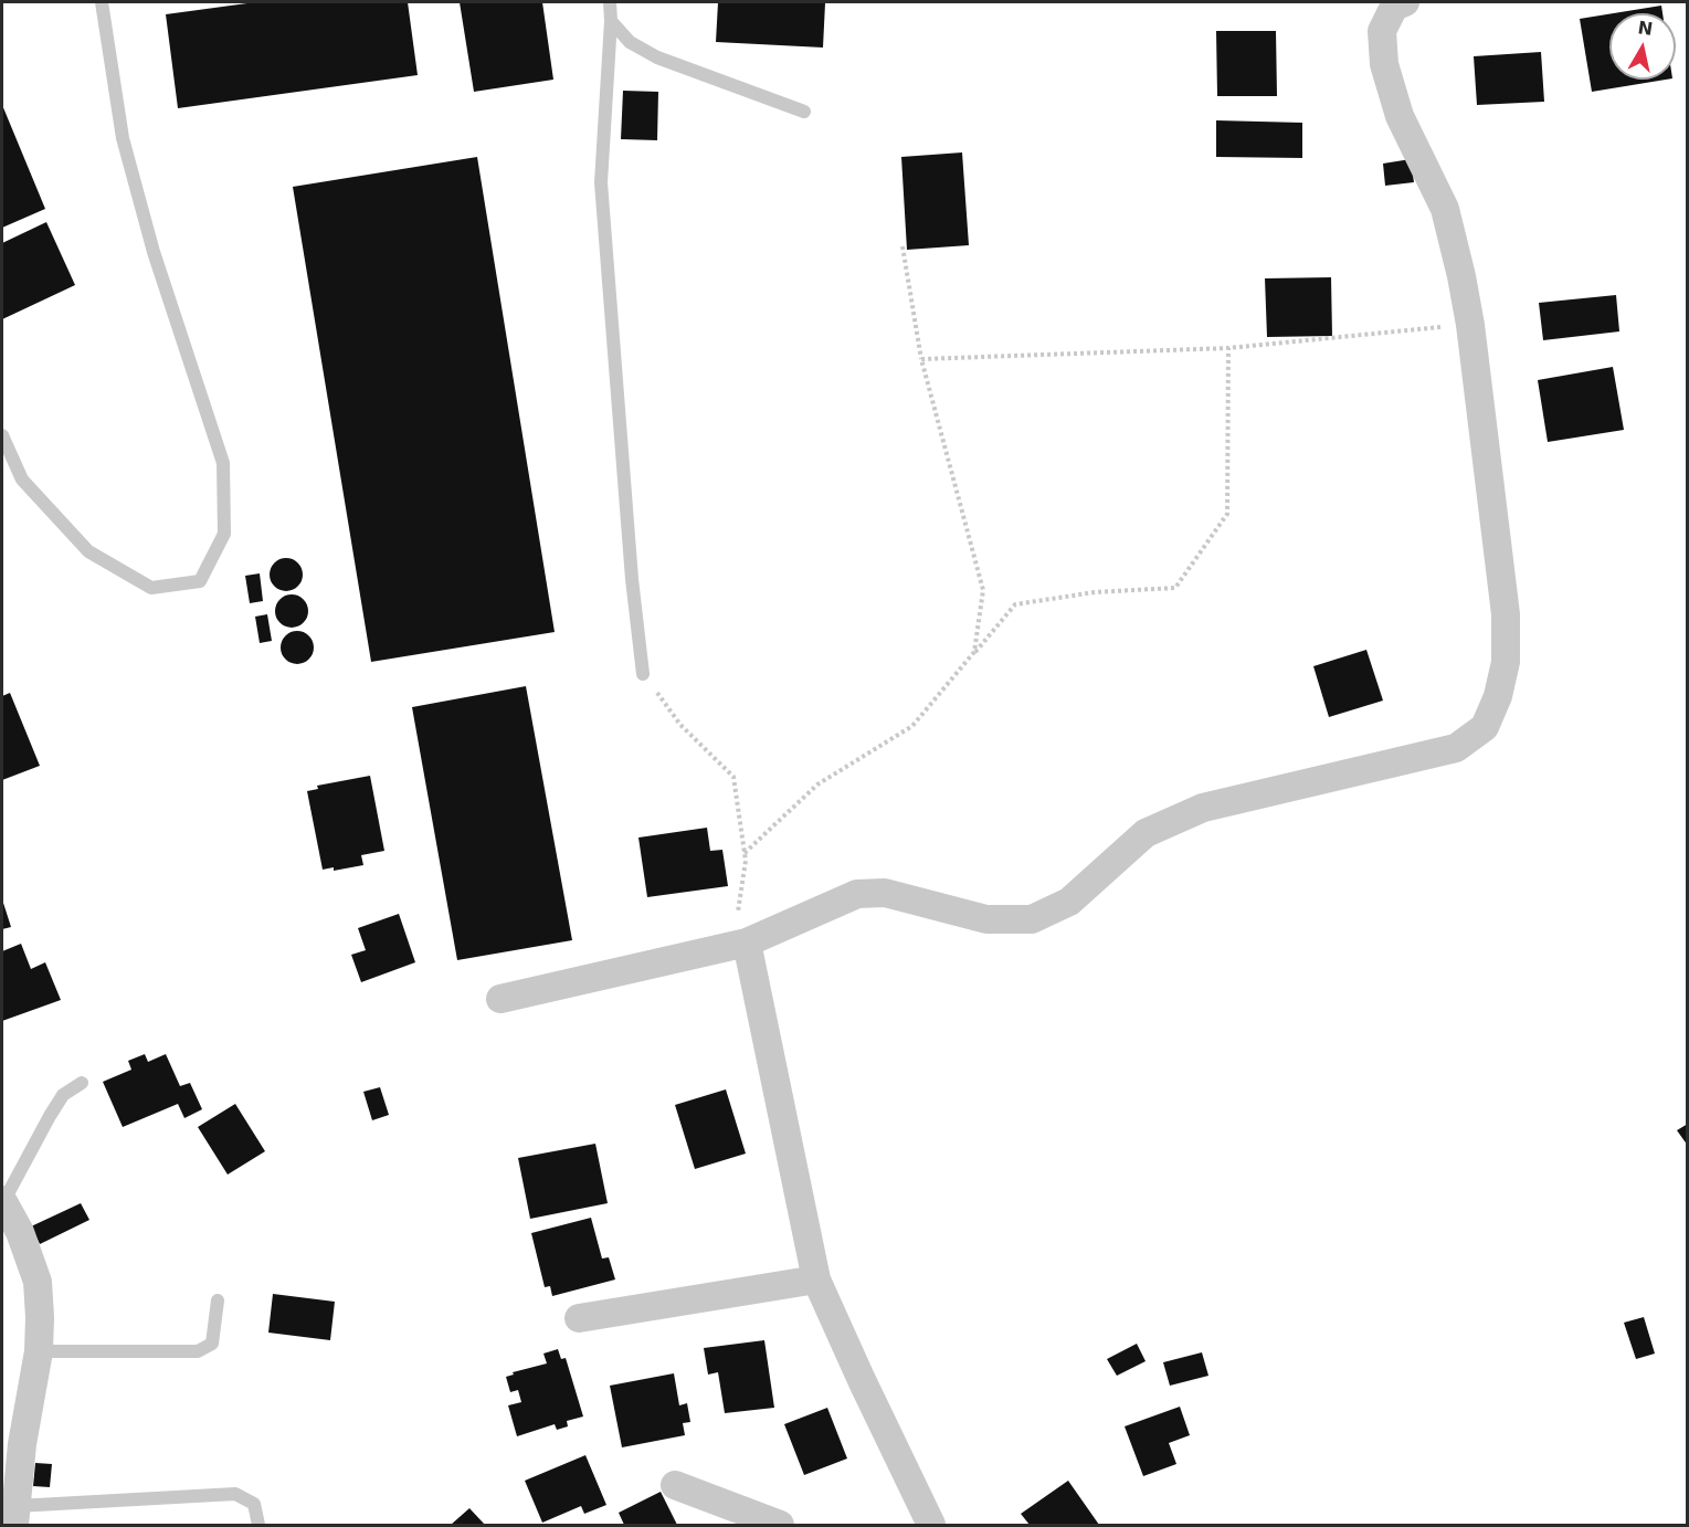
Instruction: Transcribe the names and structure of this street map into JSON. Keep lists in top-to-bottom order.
{
  "north": "top"
}
